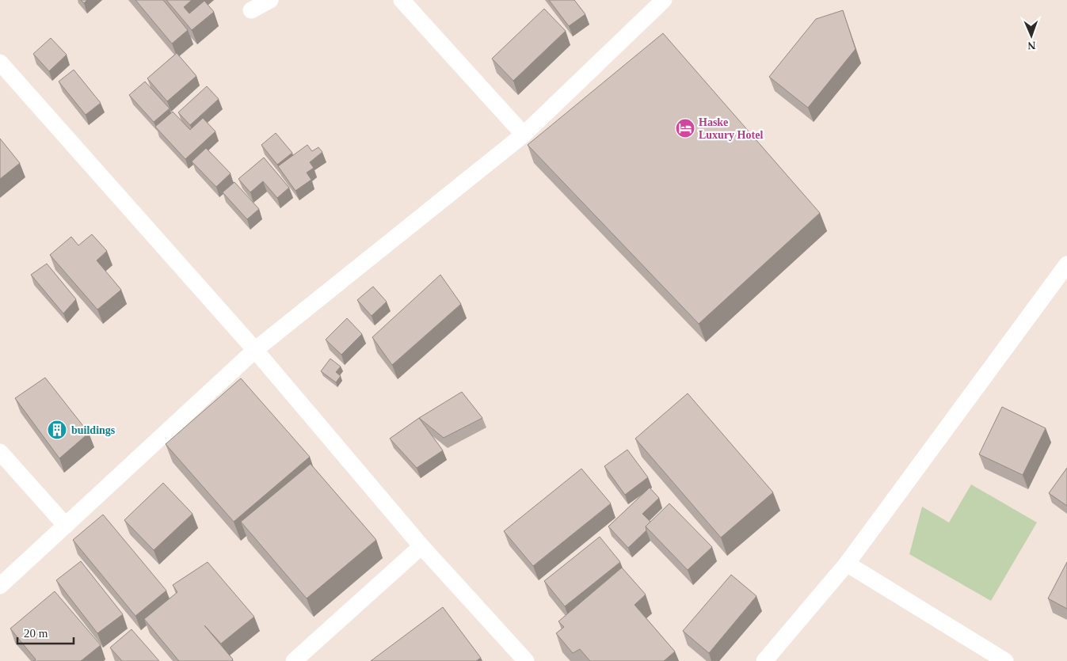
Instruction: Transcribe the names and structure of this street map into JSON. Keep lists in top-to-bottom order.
{
  "places": {
    "hotel": ["Haske Luxury Hotel"],
    "building": ["buildings"]
  },
  "scale_bar": "20 m",
  "north": "bottom"
}
